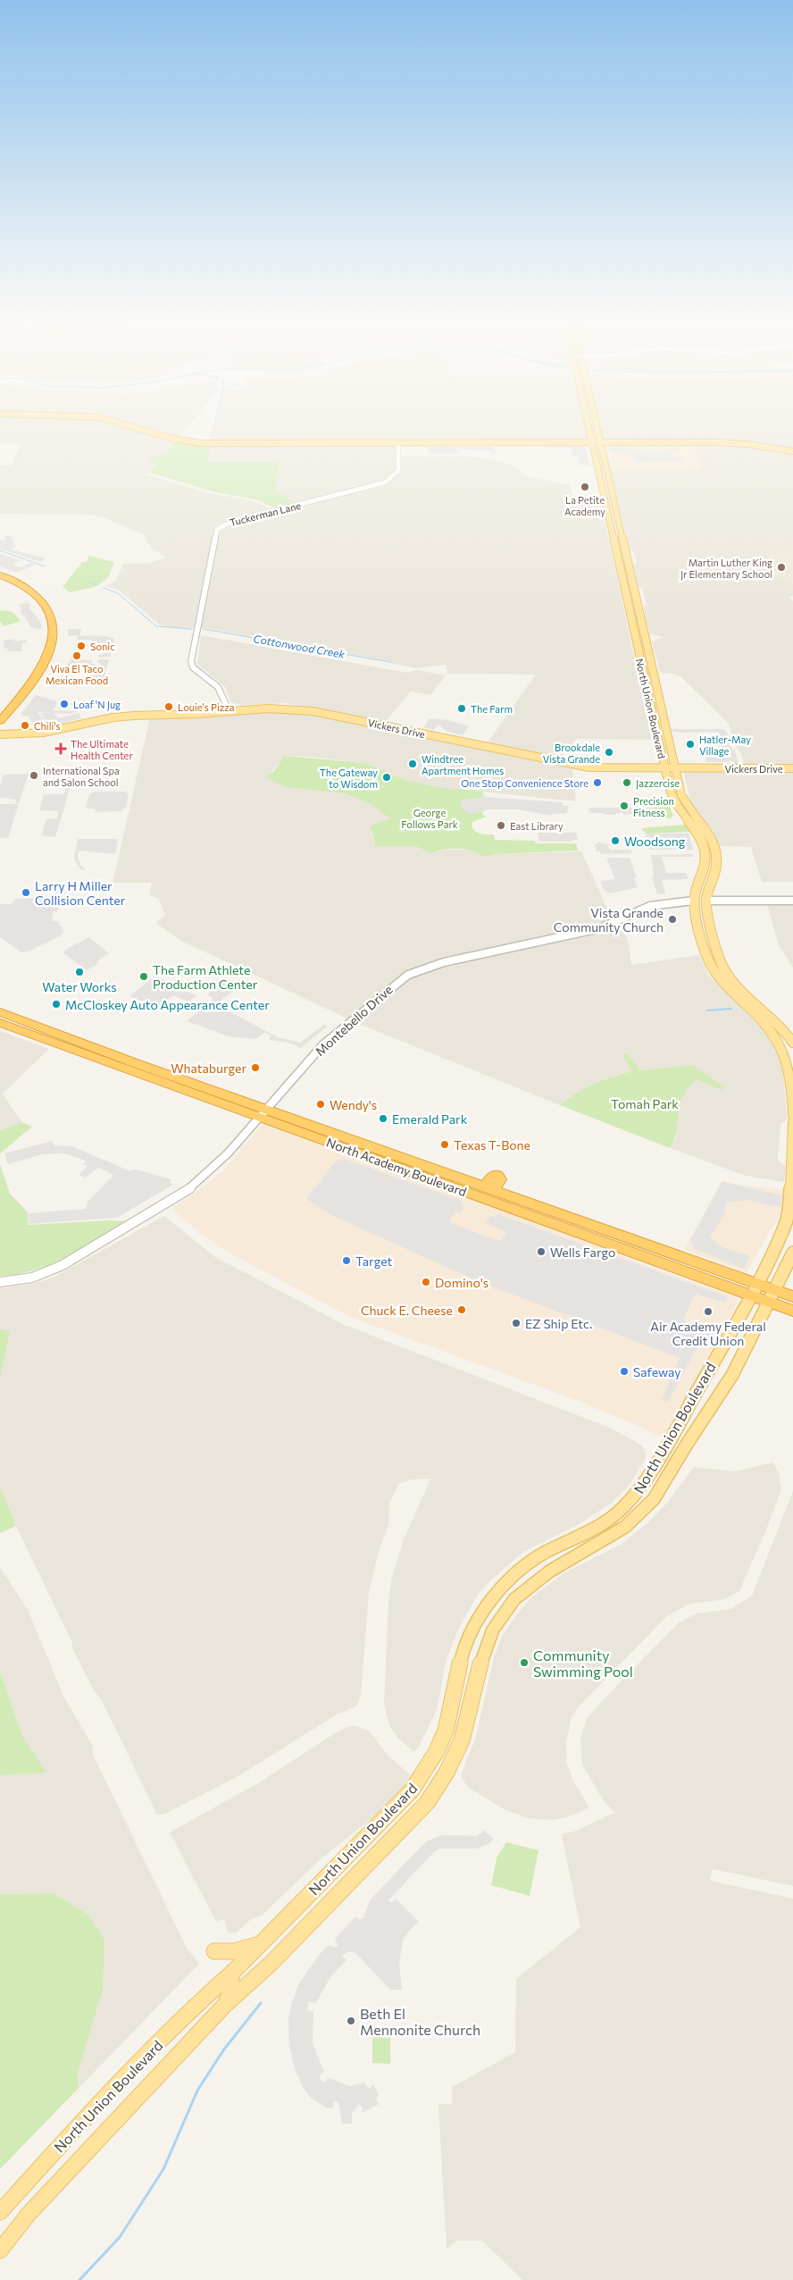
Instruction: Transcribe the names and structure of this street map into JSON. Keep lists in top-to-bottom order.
{
  "streets": {
    "highway": ["North Academy Boulevard"],
    "main road": ["North Union Boulevard", "Vickers Drive"],
    "street": ["Tuckerman Lane", "Montebello Drive"]
  },
  "crossings": [
    ["Tuckerman Lane", "Vickers Drive"],
    ["North Union Boulevard", "Vickers Drive"],
    ["North Union Boulevard", "Montebello Drive"],
    ["North Union Boulevard", "North Academy Boulevard"],
    ["Montebello Drive", "North Academy Boulevard"]
  ],
  "water": ["Cottonwood Creek"],
  "parks": ["George Follows Park", "Tomah Park"],
  "places": {
    "other": [
      "La Petite Academy",
      "Martin Luther King Jr Elementary School",
      "Sonic",
      "Viva El Taco Mexican Food",
      "Loaf 'N Jug",
      "Louie's Pizza",
      "The Farm",
      "Chili's",
      "Hatler-May Village",
      "Brookdale Vista Grande",
      "Windtree Apartment Homes",
      "International Spa and Salon School",
      "The Gateway to Wisdom",
      "One Stop Convenience Store",
      "Jazzercise",
      "Precision Fitness",
      "East Library",
      "Woodsong",
      "Larry H Miller Collision Center",
      "Vista Grande Community Church",
      "Water Works",
      "The Farm Athlete Production Center",
      "McCloskey Auto Appearance Center",
      "Whataburger",
      "Wendy's",
      "Emerald Park",
      "Texas T-Bone",
      "Wells Fargo",
      "Target",
      "Domino's",
      "Chuck E. Cheese",
      "Air Academy Federal Credit Union",
      "EZ Ship Etc.",
      "Safeway",
      "Community Swimming Pool",
      "Beth El Mennonite Church"
    ],
    "health": ["The Ultimate Health Center"]
  }
}
